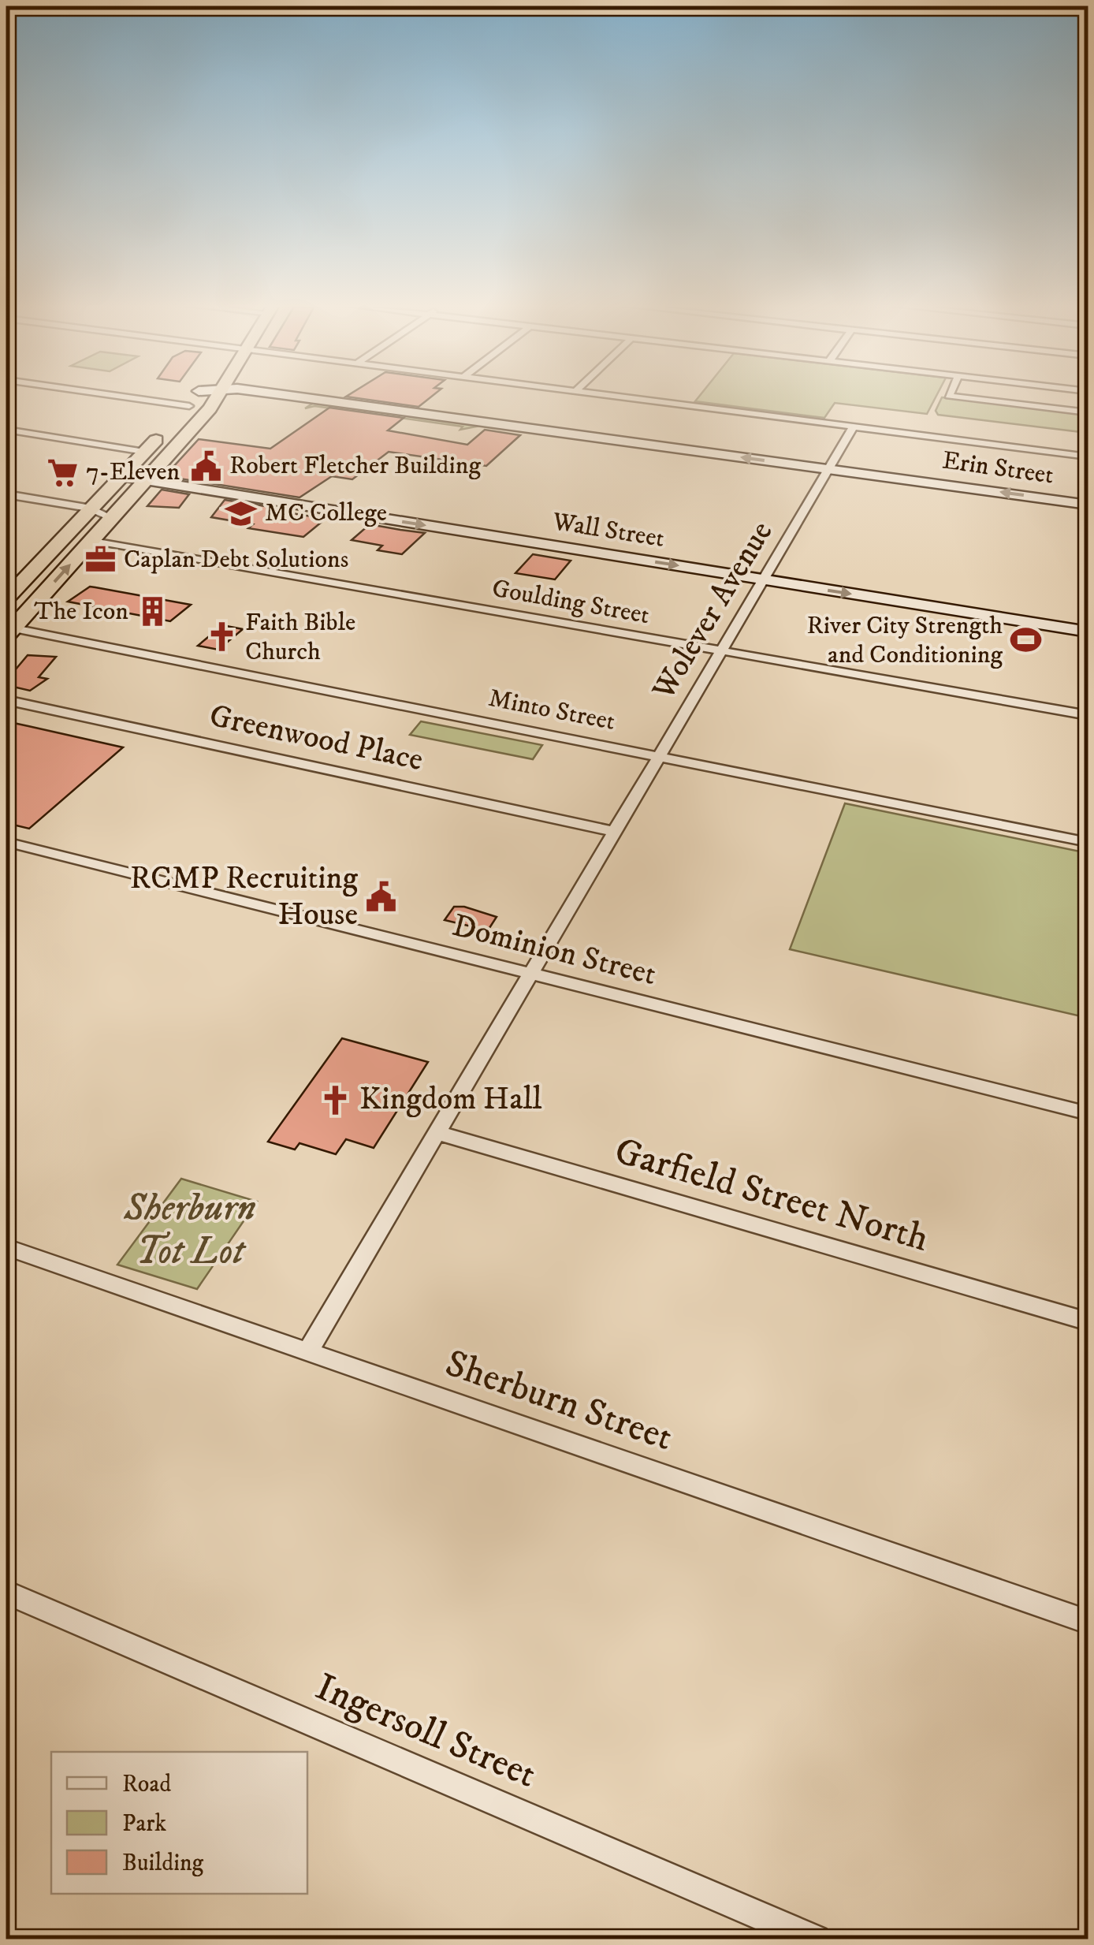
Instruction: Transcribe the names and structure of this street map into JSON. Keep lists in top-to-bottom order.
{
  "streets": {
    "main road": ["Erin Street", "Wall Street"],
    "street": [
      "Goulding Street",
      "Wolever Avenue",
      "Minto Street",
      "Greenwood Place",
      "Dominion Street",
      "Garfield Street North",
      "Sherburn Street",
      "Ingersoll Street"
    ]
  },
  "crossings": [
    ["Erin Street", "Wolever Avenue"],
    ["Wall Street", "Wolever Avenue"],
    ["Goulding Street", "Wolever Avenue"],
    ["Wolever Avenue", "Minto Street"],
    ["Wolever Avenue", "Greenwood Place"],
    ["Wolever Avenue", "Dominion Street"],
    ["Wolever Avenue", "Garfield Street North"],
    ["Wolever Avenue", "Sherburn Street"]
  ],
  "one_way": ["Erin Street", "Wall Street"],
  "parks": ["Sherburn Tot Lot"],
  "places": {
    "public building": ["Robert Fletcher Building", "RCMP Recruiting House"],
    "supermarket": ["7-Eleven"],
    "school or university": ["MC College"],
    "office": ["Caplan Debt Solutions"],
    "building": ["The Icon"],
    "church": ["Faith Bible Church", "Kingdom Hall"],
    "sports": ["River City Strength and Conditioning"]
  },
  "legend": ["Road", "Park", "Building"]
}
